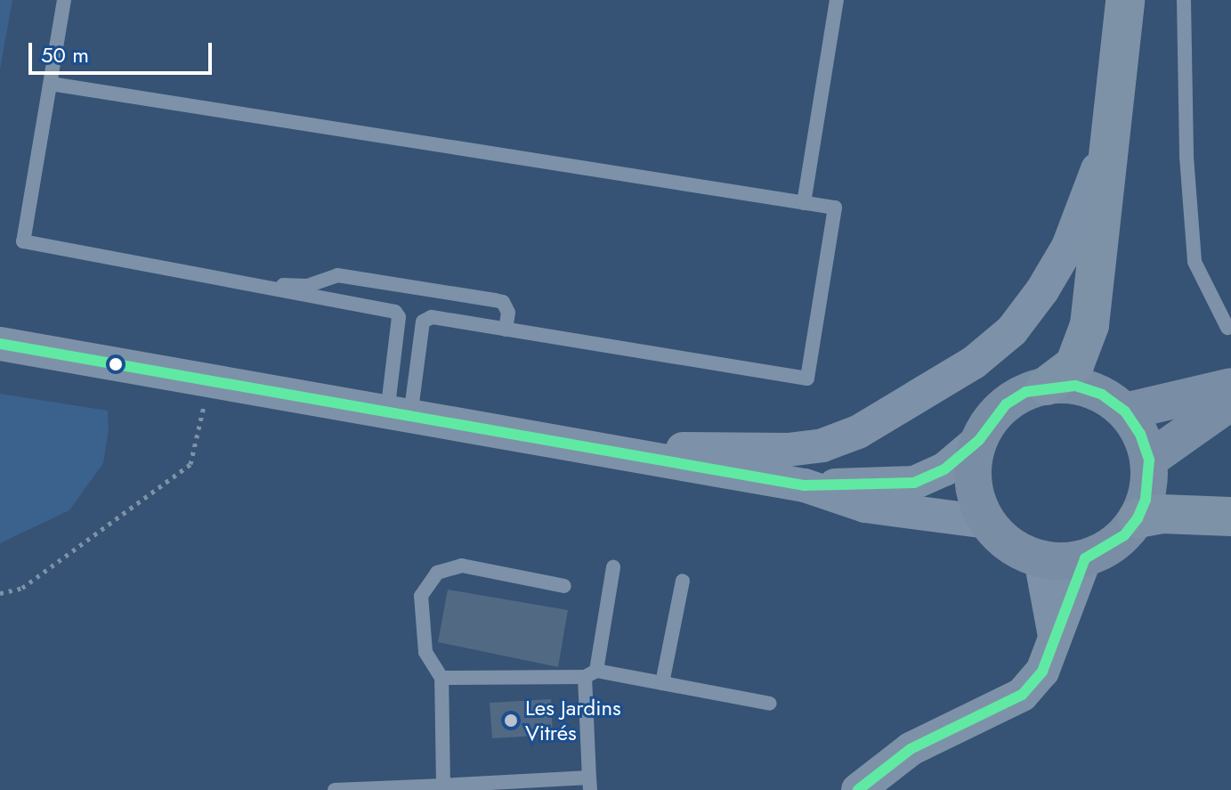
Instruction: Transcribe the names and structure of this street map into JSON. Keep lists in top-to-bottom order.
{
  "places": ["Les Jardins Vitrés"],
  "scale_bar": "50 m"
}
